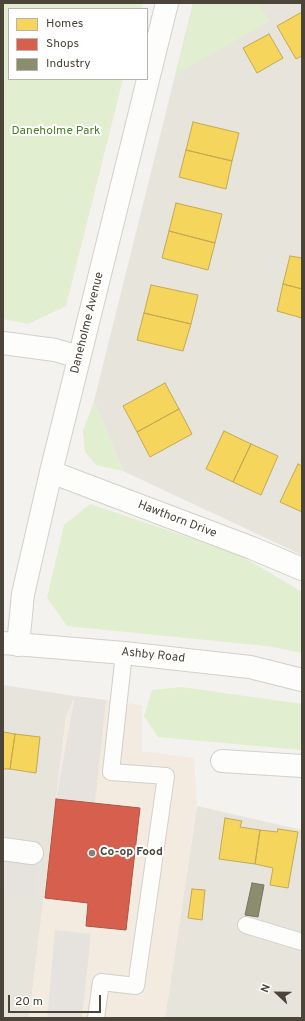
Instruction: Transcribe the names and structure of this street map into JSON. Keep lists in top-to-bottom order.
{
  "streets": {
    "street": ["Daneholme Avenue", "Hawthorn Drive", "Ashby Road"]
  },
  "crossings": [
    ["Daneholme Avenue", "Hawthorn Drive"],
    ["Daneholme Avenue", "Ashby Road"]
  ],
  "parks": ["Daneholme Park"],
  "places": ["Co-op Food"],
  "legend": ["Homes", "Shops", "Industry"],
  "scale_bar": "20 m",
  "north": "left"
}
